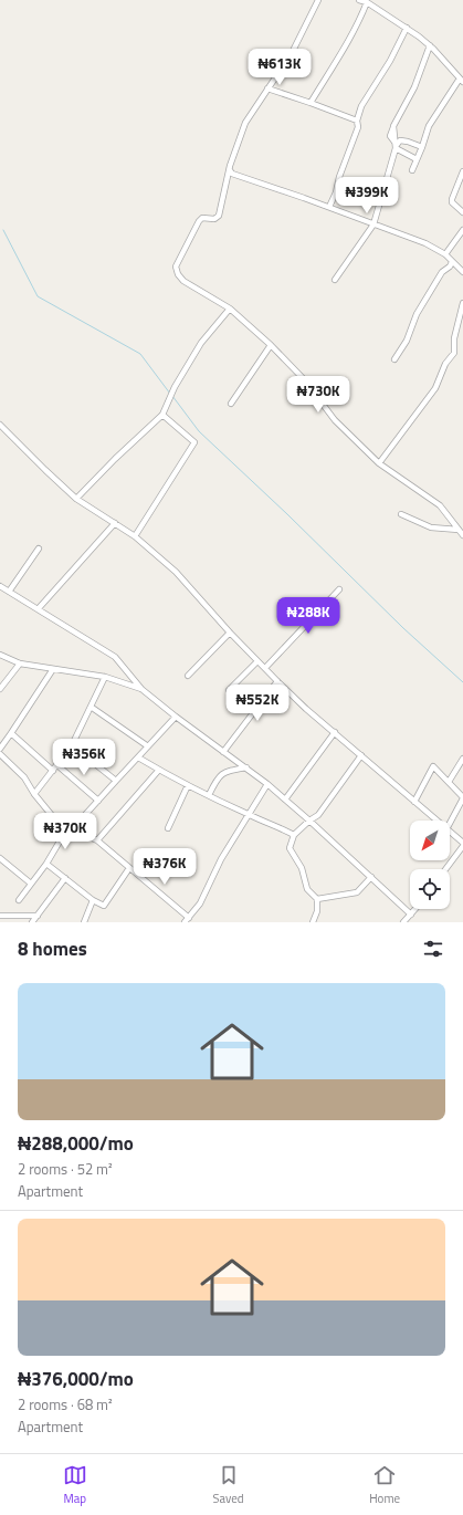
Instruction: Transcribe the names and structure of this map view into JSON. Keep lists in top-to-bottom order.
{
  "north": "bottom left",
  "page": {
    "price": [
      "₦613K",
      "₦399K",
      "₦730K",
      "₦288K",
      "₦552K",
      "₦356K",
      "₦370K",
      "₦376K"
    ],
    "heading": "8 homes",
    "list": [
      {
        "name": "₦288,000/mo",
        "note": "2 rooms · 52 m² · Apartment"
      },
      {
        "name": "₦376,000/mo",
        "note": "2 rooms · 68 m² · Apartment"
      }
    ],
    "tabs": ["Map", "Saved", "Home"]
  }
}
